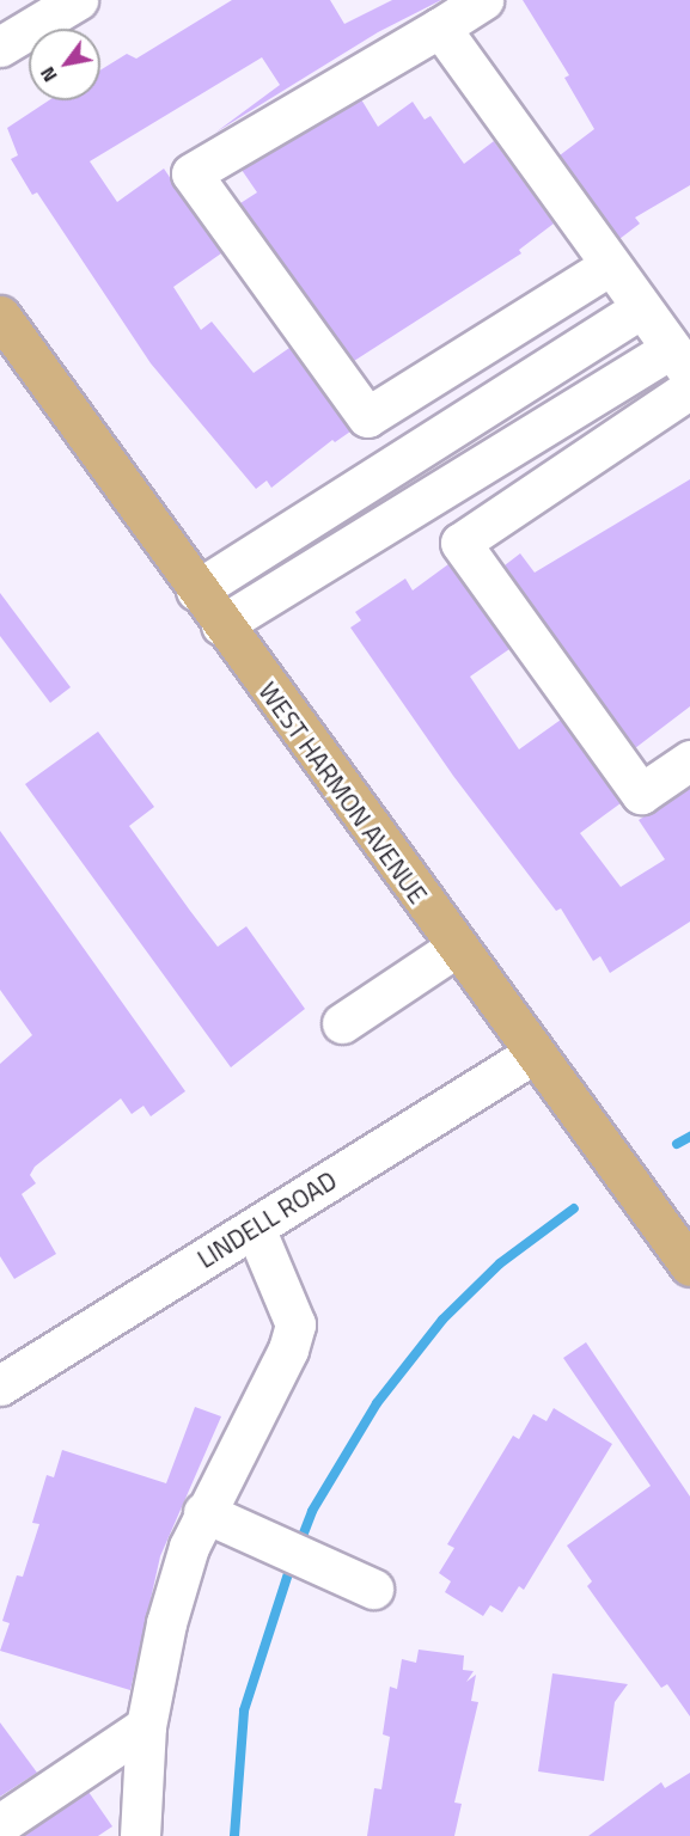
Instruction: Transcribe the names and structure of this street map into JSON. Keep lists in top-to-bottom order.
{
  "streets": {
    "main road": ["WEST HARMON AVENUE"],
    "street": ["LINDELL ROAD"]
  },
  "crossings": [
    ["WEST HARMON AVENUE", "LINDELL ROAD"]
  ],
  "north": "bottom left"
}
